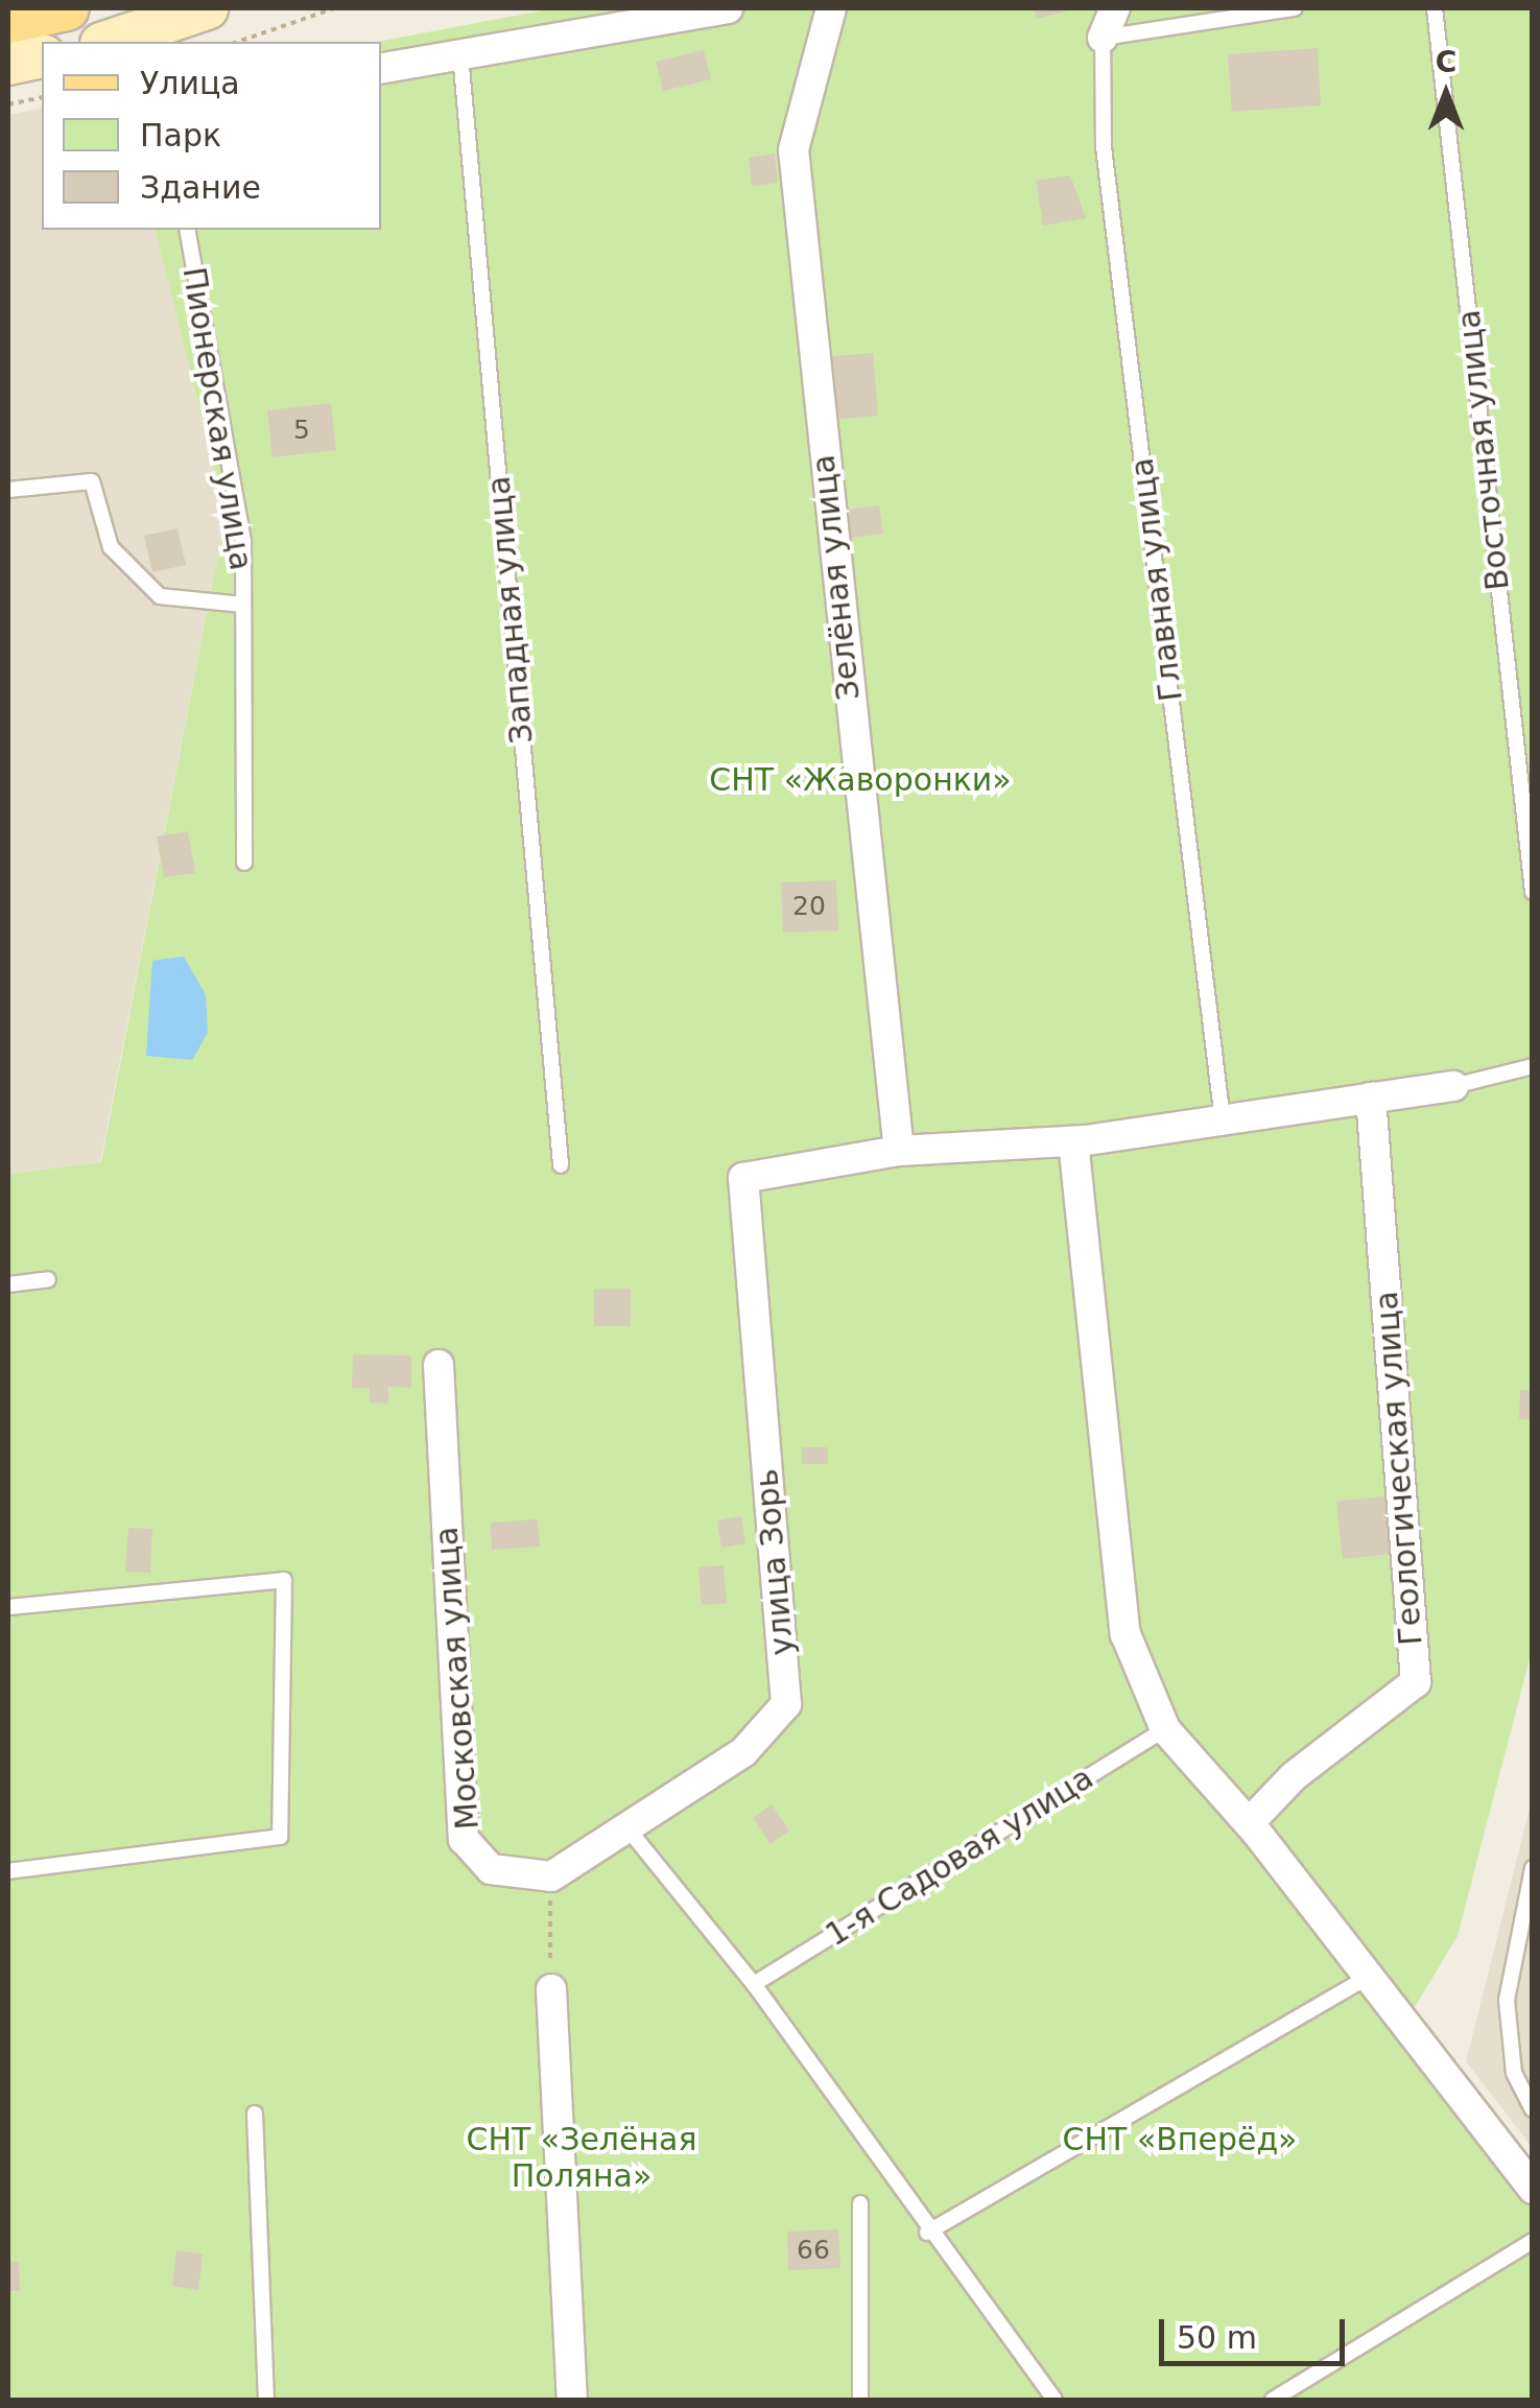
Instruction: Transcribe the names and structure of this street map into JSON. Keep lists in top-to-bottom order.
{
  "streets": {
    "street": [
      "Зелёная улица",
      "Геологическая улица",
      "улица Зорь",
      "Московская улица"
    ],
    "lane": [
      "Пионерская улица",
      "Восточная улица",
      "Главная улица",
      "Западная улица",
      "1-я Садовая улица"
    ]
  },
  "crossings": [
    ["Зелёная улица", "улица Зорь"],
    ["улица Зорь", "Московская улица"]
  ],
  "parks": ["СНТ «Жаворонки»", "СНТ «Зелёная Поляна»", "СНТ «Вперёд»"],
  "house_numbers": ["5", "20", "66"],
  "legend": ["Улица", "Парк", "Здание"],
  "scale_bar": "50 m",
  "north": "top"
}
